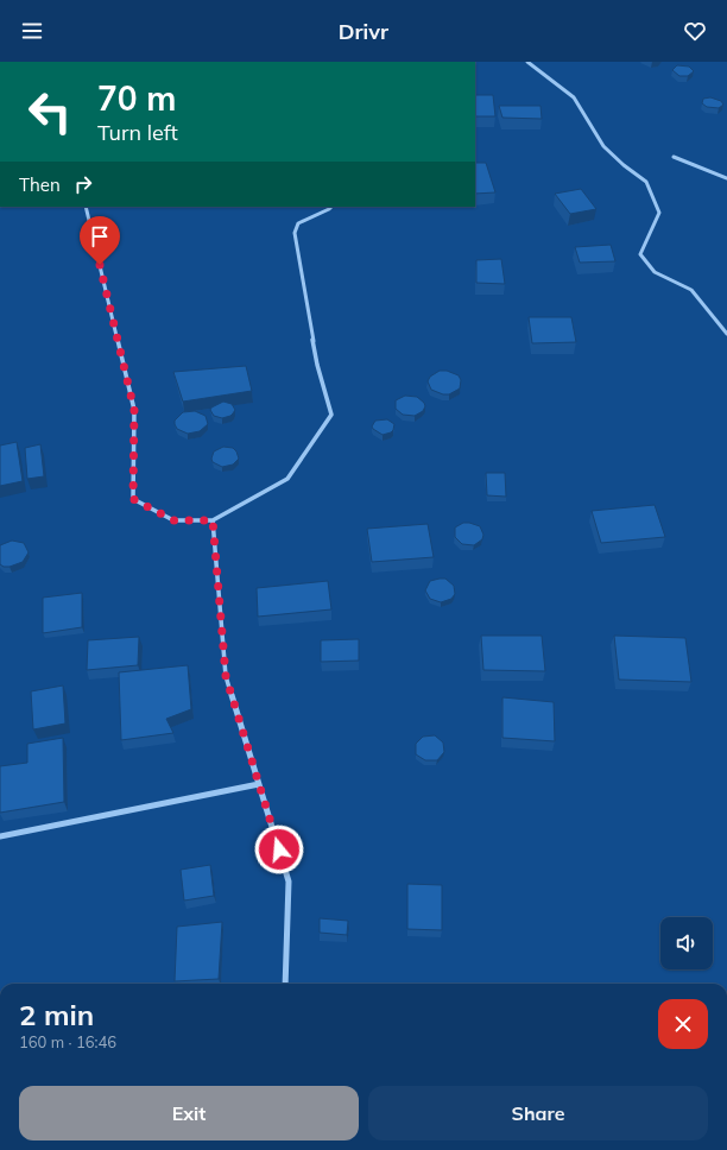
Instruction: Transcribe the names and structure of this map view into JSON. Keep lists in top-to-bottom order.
{
  "page": {
    "header": "Drivr",
    "turn": ["70 m", "Turn left"],
    "then": "Then",
    "heading": ["2 min", "160 m · 16:46"],
    "buttons": ["Exit", "Share"]
  }
}
